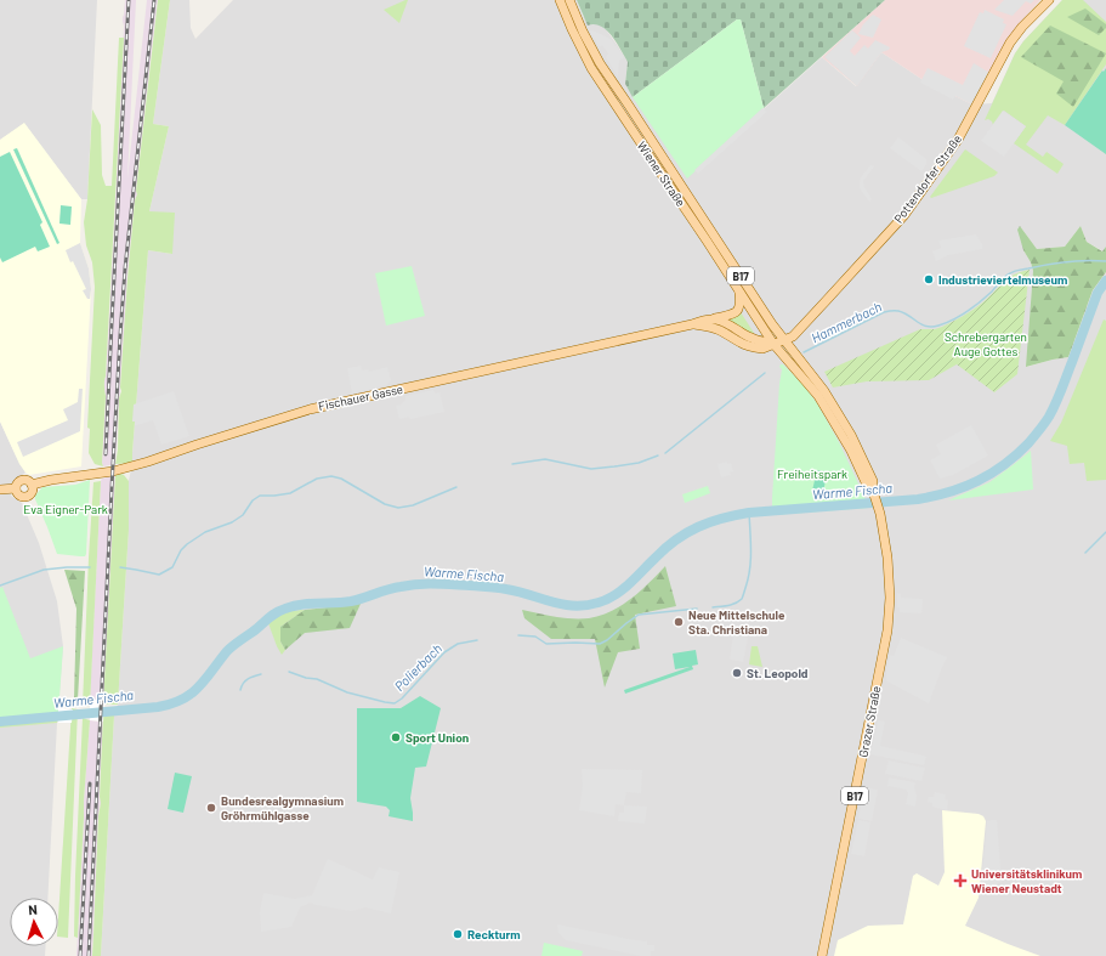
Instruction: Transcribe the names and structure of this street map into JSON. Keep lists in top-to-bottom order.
{
  "streets": {
    "main road": [
      "Wiener Straße",
      "Pottendorfer Straße",
      "B17",
      "Fischauer Gasse",
      "Grazer Straße"
    ]
  },
  "crossings": [
    ["Wiener Straße", "Pottendorfer Straße"],
    ["Wiener Straße", "Fischauer Gasse"],
    ["Wiener Straße", "Grazer Straße"],
    ["Pottendorfer Straße", "Fischauer Gasse"],
    ["Pottendorfer Straße", "Grazer Straße"],
    ["Fischauer Gasse", "Grazer Straße"]
  ],
  "water": ["Hammerbach", "Warme Fischa", "Polierbach"],
  "parks": ["Schrebergarten Auge Gottes", "Freiheitspark", "Eva Eigner-Park"],
  "places": {
    "other": [
      "Industrieviertelmuseum",
      "Neue Mittelschule Sta. Christiana",
      "St. Leopold",
      "Sport Union",
      "Bundesrealgymnasium Gröhrmühlgasse",
      "Reckturm"
    ],
    "health": ["Universitätsklinikum Wiener Neustadt"]
  },
  "north": "top"
}
